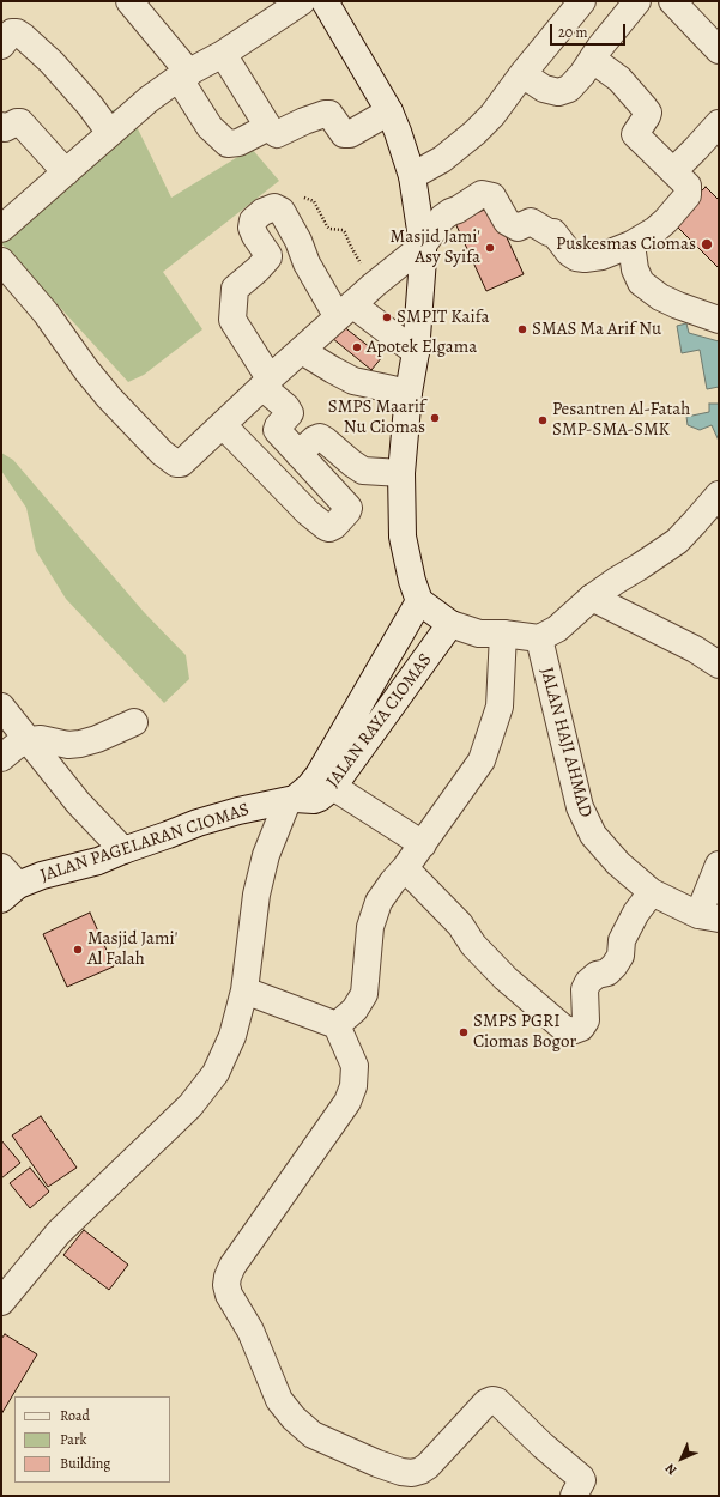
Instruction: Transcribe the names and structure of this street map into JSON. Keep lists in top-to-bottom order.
{
  "streets": {
    "street": ["JALAN RAYA CIOMAS", "JALAN HAJI AHMAD", "JALAN PAGELARAN CIOMAS"]
  },
  "crossings": [
    ["JALAN RAYA CIOMAS", "JALAN PAGELARAN CIOMAS"]
  ],
  "places": [
    "Puskesmas Ciomas",
    "Masjid Jami' Asy Syifa",
    "SMPIT Kaifa",
    "SMAS Ma Arif Nu",
    "Apotek Elgama",
    "SMPS Maarif Nu Ciomas",
    "Pesantren Al-Fatah SMP-SMA-SMK",
    "Masjid Jami' Al Falah",
    "SMPS PGRI Ciomas Bogor"
  ],
  "legend": ["Road", "Park", "Building"],
  "scale_bar": "20 m",
  "north": "bottom left"
}
